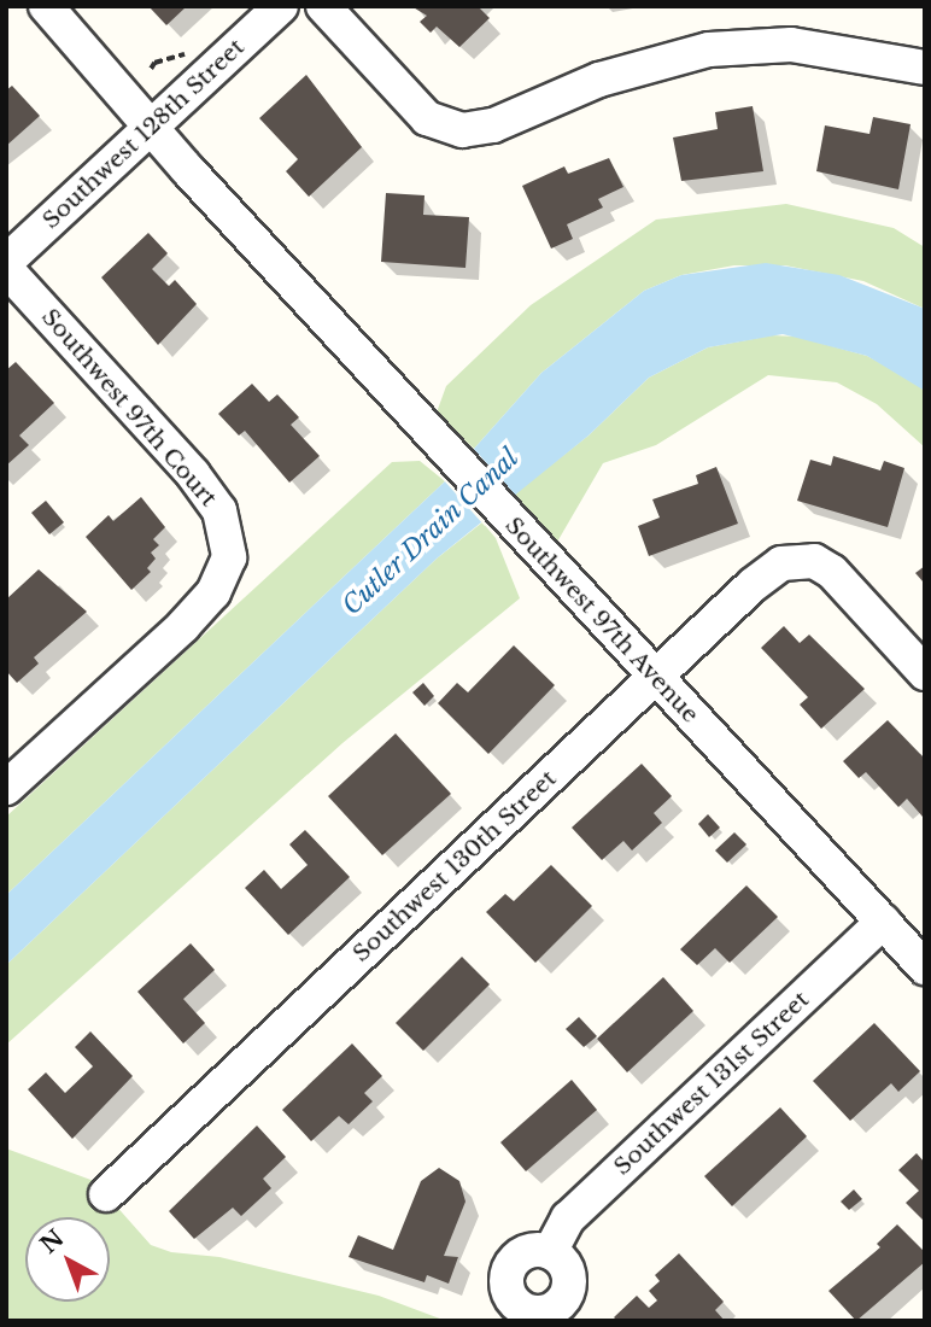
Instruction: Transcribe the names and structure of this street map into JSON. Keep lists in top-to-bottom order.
{
  "streets": {
    "street": [
      "Southwest 128th Street",
      "Southwest 97th Court",
      "Southwest 97th Avenue",
      "Southwest 130th Street",
      "Southwest 131st Street"
    ]
  },
  "crossings": [
    ["Southwest 128th Street", "Southwest 97th Avenue"],
    ["Southwest 97th Avenue", "Southwest 130th Street"],
    ["Southwest 97th Avenue", "Southwest 131st Street"]
  ],
  "water": ["Cutler Drain Canal"],
  "north": "top left"
}
